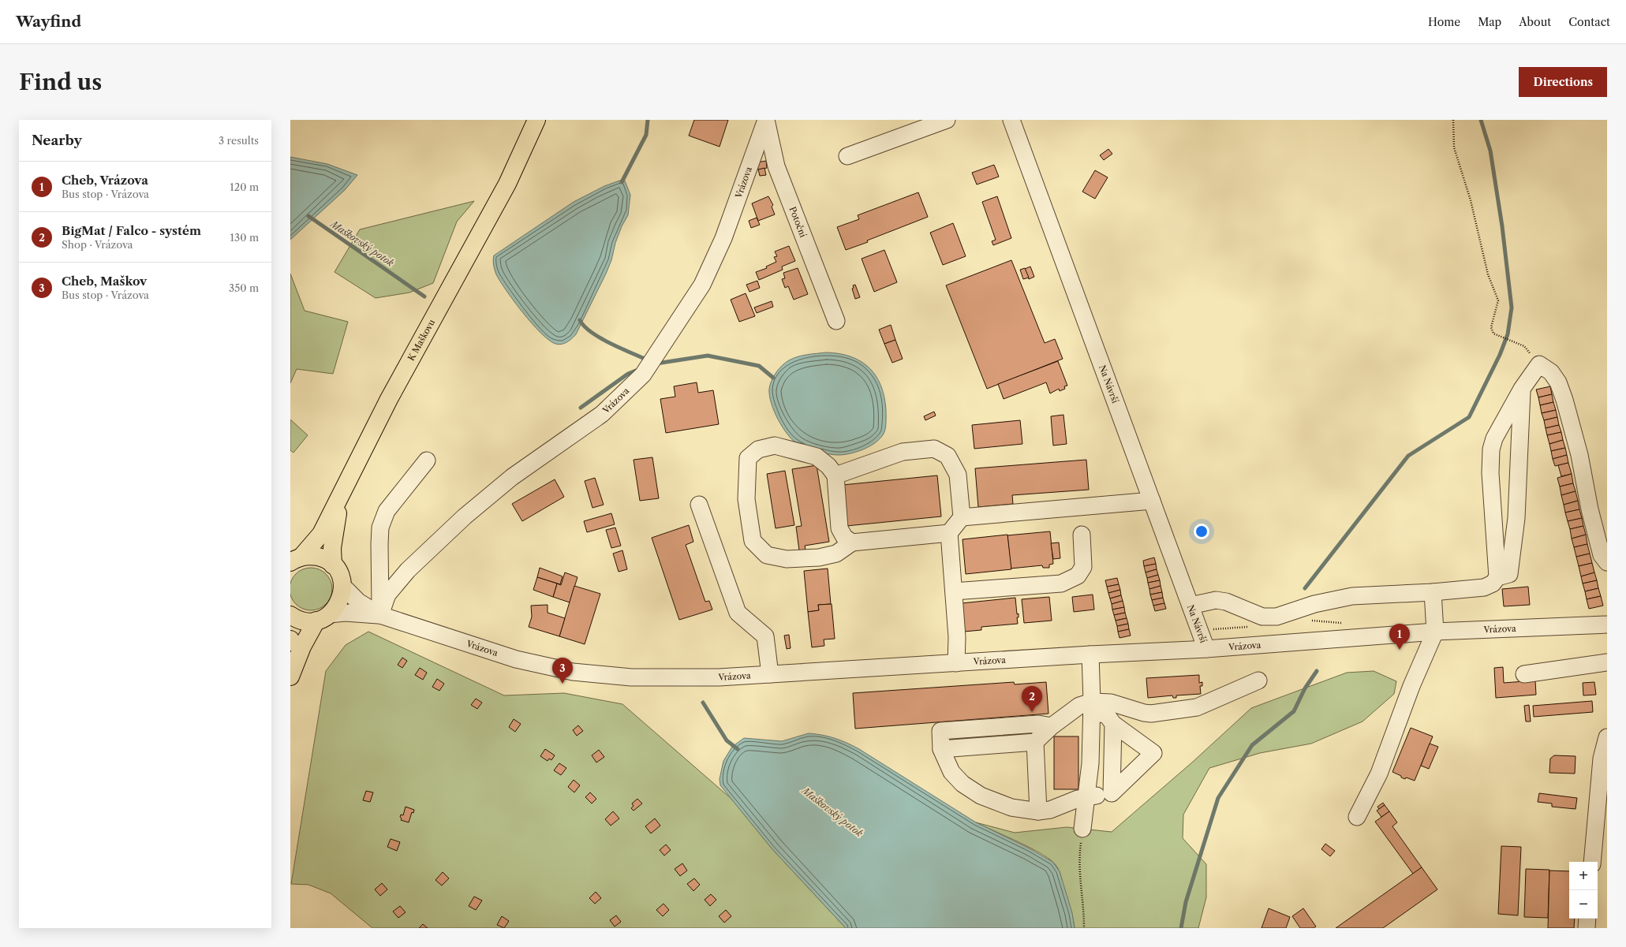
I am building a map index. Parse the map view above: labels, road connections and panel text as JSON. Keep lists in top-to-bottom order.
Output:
{
  "streets": {
    "main road": ["K Maškovu"],
    "street": ["Vrázova", "Potoční", "Na Návrší"]
  },
  "crossings": [
    ["Vrázova", "Potoční"],
    ["Vrázova", "Na Návrší"]
  ],
  "water": ["Maškovský potok"],
  "page": {
    "header": "Wayfind",
    "nav": [
      "Home",
      "Map",
      "About",
      "Contact"
    ],
    "buttons": "Directions",
    "title": "Find us",
    "heading": ["Nearby", "3 results"],
    "list": [
      {
        "mark": "1",
        "name": "Cheb, Vrázova",
        "note": "Bus stop · Vrázova",
        "value": "120 m"
      },
      {
        "mark": "2",
        "name": "BigMat / Falco - systém",
        "note": "Shop · Vrázova",
        "value": "130 m"
      },
      {
        "mark": "3",
        "name": "Cheb, Maškov",
        "note": "Bus stop · Vrázova",
        "value": "350 m"
      }
    ],
    "pins": ["1", "3", "2"],
    "map_buttons": ["+", "−"]
  }
}
